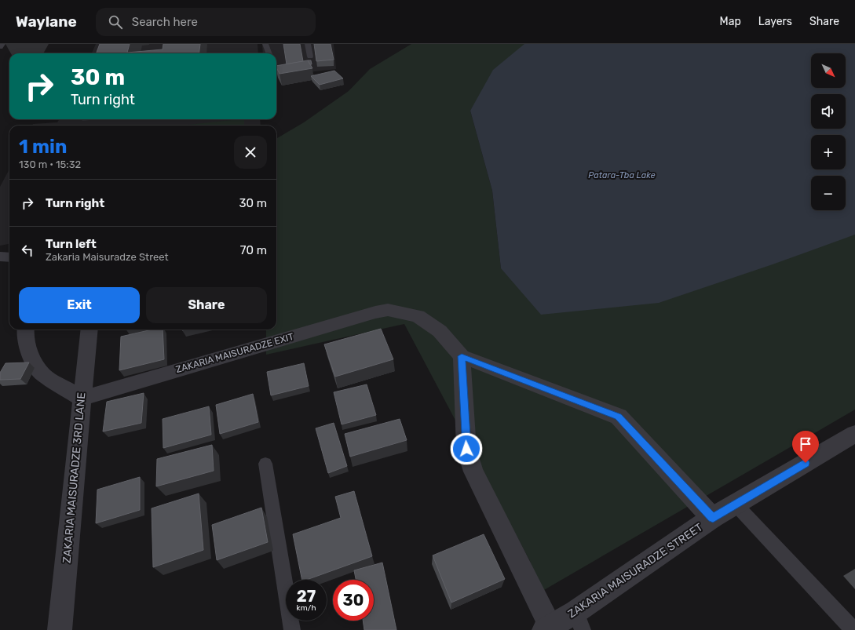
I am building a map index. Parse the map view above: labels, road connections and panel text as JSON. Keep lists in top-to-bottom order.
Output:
{
  "streets": {
    "street": ["ZAKARIA MAISURADZE EXIT", "ZAKARIA MAISURADZE 3RD LANE", "ZAKARIA MAISURADZE STREET"]
  },
  "crossings": [
    ["ZAKARIA MAISURADZE EXIT", "ZAKARIA MAISURADZE 3RD LANE"]
  ],
  "water": ["Patara-Tba Lake"],
  "north": "bottom right",
  "page": {
    "header": "Waylane",
    "search": "Search here",
    "nav": ["Map", "Layers", "Share"],
    "map_buttons": ["+", "−"],
    "turn": ["30 m", "Turn right"],
    "heading": ["1 min", "130 m · 15:32"],
    "list": [
      {
        "name": "Turn right",
        "value": "30 m"
      },
      {
        "name": "Turn left",
        "note": "Zakaria Maisuradze Street",
        "value": "70 m"
      }
    ],
    "buttons": ["Exit", "Share"],
    "speed": "27 km/h",
    "limit": "30"
  }
}
